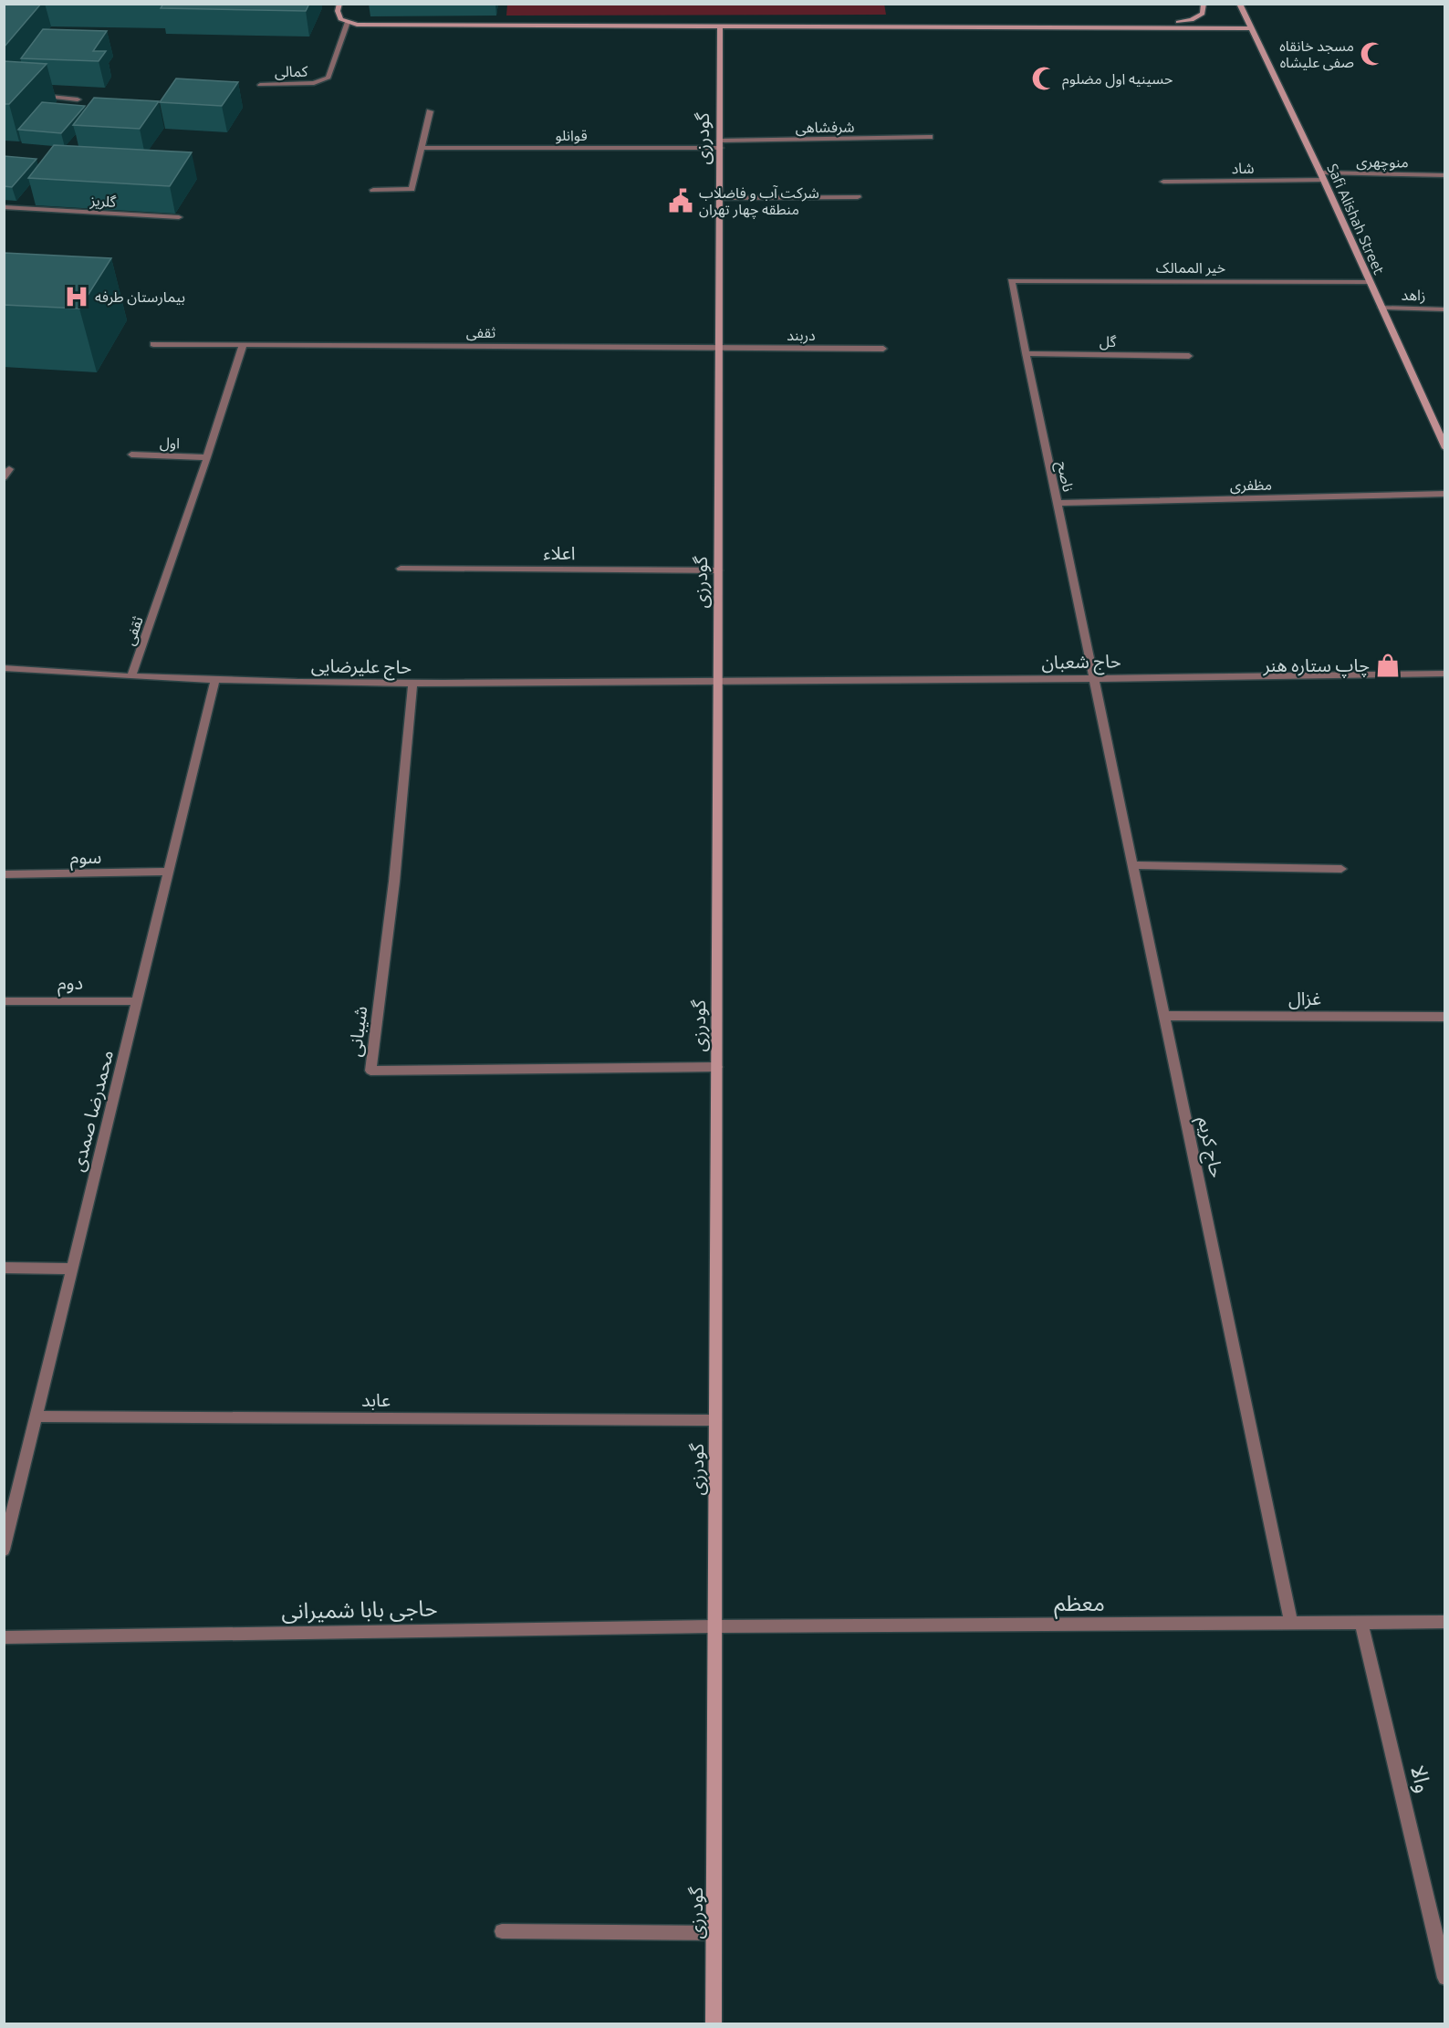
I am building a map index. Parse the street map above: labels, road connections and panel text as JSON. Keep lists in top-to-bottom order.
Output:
{
  "streets": {
    "street": [
      "کمالی",
      "شرفشاهی",
      "قوانلو",
      "گودرزی",
      "منوچهری",
      "شاد",
      "گلریز",
      "Safi Alishah Street",
      "خیر الممالک",
      "زاهد",
      "ثقفی",
      "دربند",
      "گل",
      "اول",
      "ناصح",
      "مظفری",
      "اعلاء",
      "حاج شعبان",
      "حاج علیرضایی",
      "سوم",
      "دوم",
      "غزال",
      "شیبانی",
      "محمدرضا صمدی",
      "حاج کریم",
      "عابد",
      "معظم",
      "حاجی بابا شمیرانی",
      "والا"
    ]
  },
  "crossings": [
    ["شرفشاهی", "قوانلو"],
    ["شرفشاهی", "گودرزی"],
    ["قوانلو", "گودرزی"],
    ["گودرزی", "ثقفی"],
    ["گودرزی", "دربند"],
    ["گودرزی", "اعلاء"],
    ["گودرزی", "حاج شعبان"],
    ["گودرزی", "حاج علیرضایی"],
    ["گودرزی", "شیبانی"],
    ["گودرزی", "عابد"],
    ["گودرزی", "معظم"],
    ["گودرزی", "حاجی بابا شمیرانی"],
    ["منوچهری", "شاد"],
    ["منوچهری", "Safi Alishah Street"],
    ["شاد", "Safi Alishah Street"],
    ["Safi Alishah Street", "خیر الممالک"],
    ["Safi Alishah Street", "زاهد"],
    ["خیر الممالک", "ناصح"],
    ["ثقفی", "دربند"],
    ["ثقفی", "اول"],
    ["ثقفی", "حاج علیرضایی"],
    ["گل", "ناصح"],
    ["ناصح", "مظفری"],
    ["ناصح", "حاج شعبان"],
    ["ناصح", "حاج کریم"],
    ["حاج شعبان", "حاج علیرضایی"],
    ["حاج شعبان", "حاج کریم"],
    ["حاج علیرضایی", "شیبانی"],
    ["حاج علیرضایی", "محمدرضا صمدی"],
    ["سوم", "محمدرضا صمدی"],
    ["دوم", "محمدرضا صمدی"],
    ["غزال", "حاج کریم"],
    ["محمدرضا صمدی", "عابد"],
    ["حاج کریم", "معظم"],
    ["معظم", "حاجی بابا شمیرانی"],
    ["معظم", "والا"]
  ],
  "places": {
    "mosque": ["مسجد خانقاه صفی علیشاه", "حسینیه اول مضلوم"],
    "public building": ["شرکت آب و فاضلاب منطقه چهار تهران"],
    "hospital": ["بیمارستان طرفه"],
    "shop": ["چاپ ستاره هنر"]
  }
}
